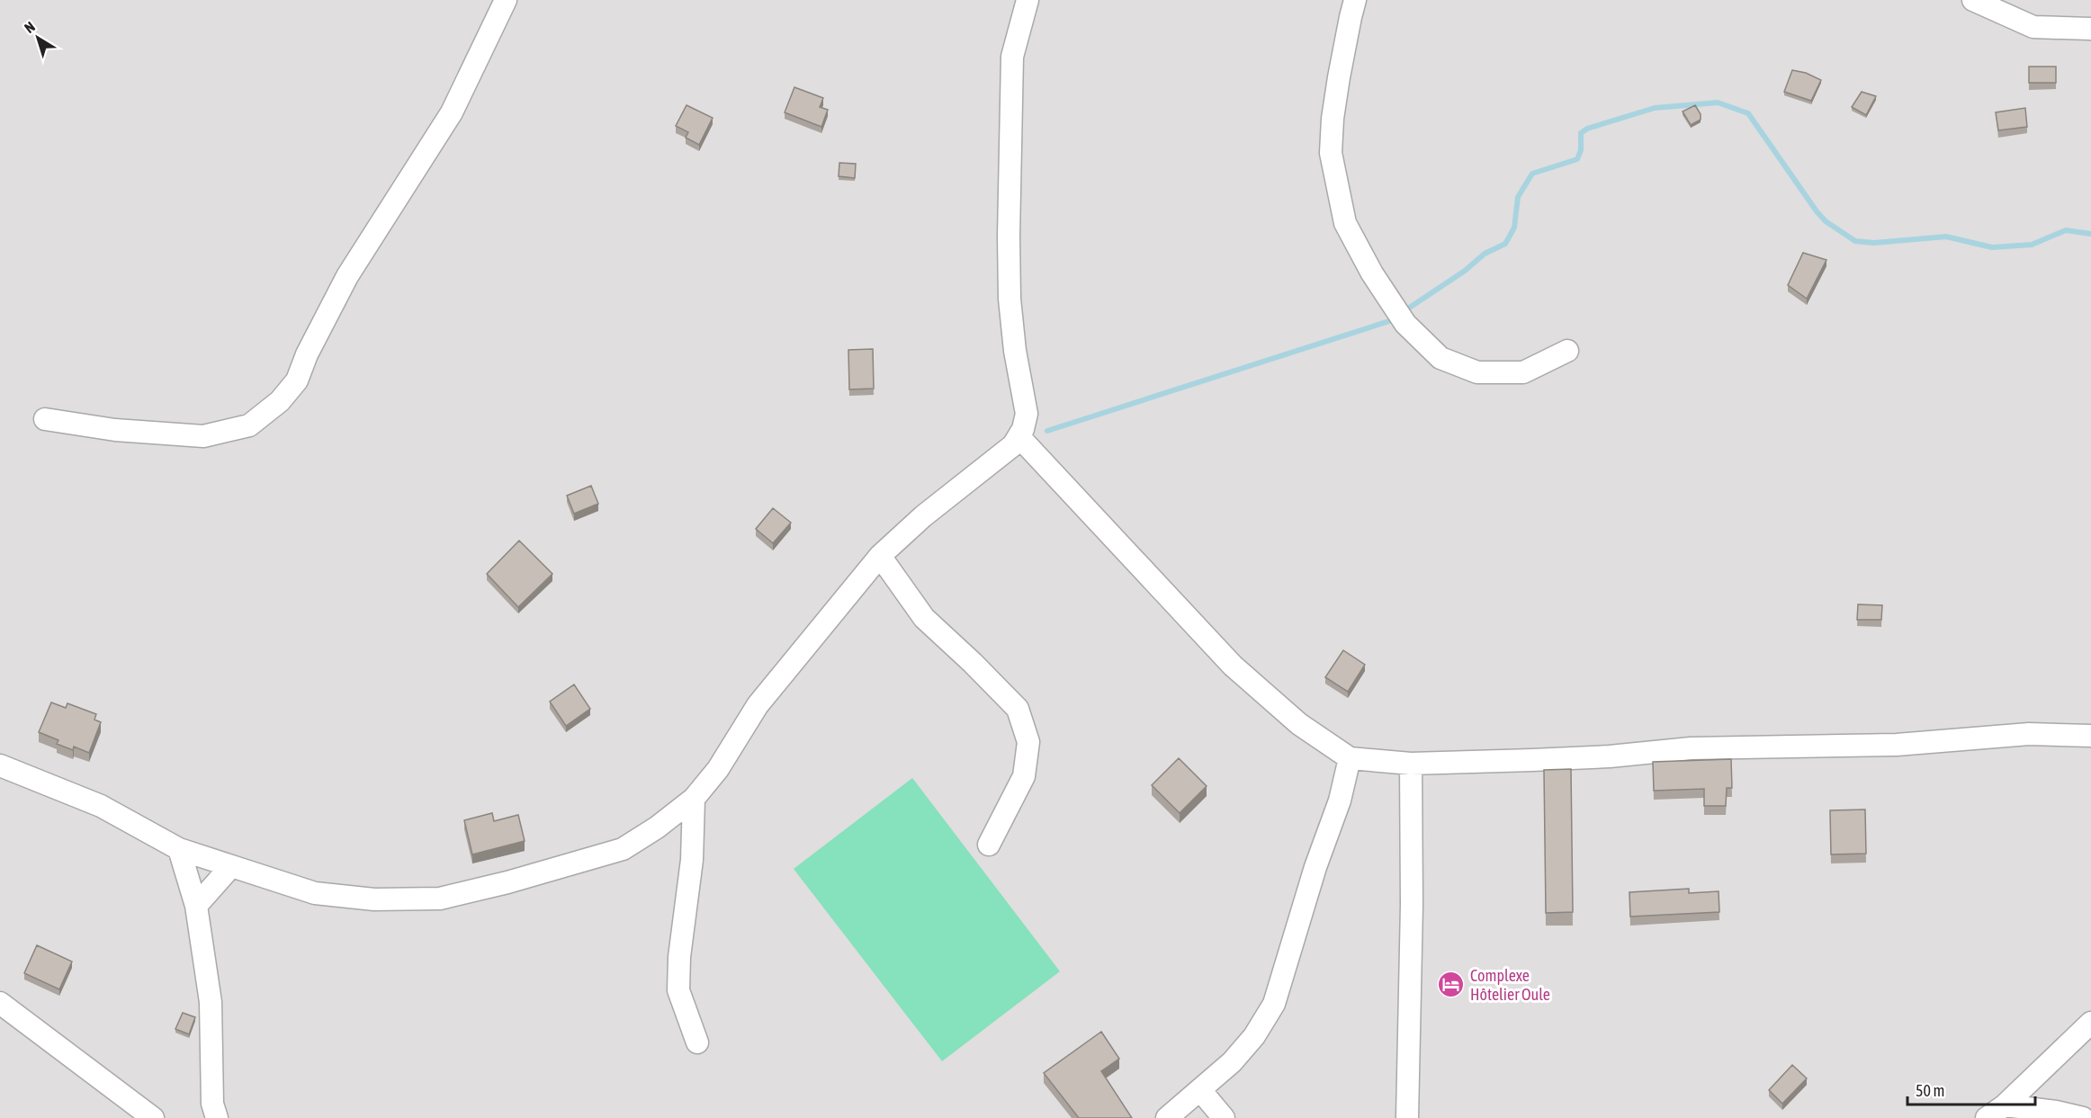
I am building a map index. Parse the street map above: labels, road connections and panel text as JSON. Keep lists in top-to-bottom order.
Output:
{
  "places": {
    "hotel": ["Complexe Hôtelier Oule"]
  },
  "scale_bar": "50 m",
  "north": "top left"
}
